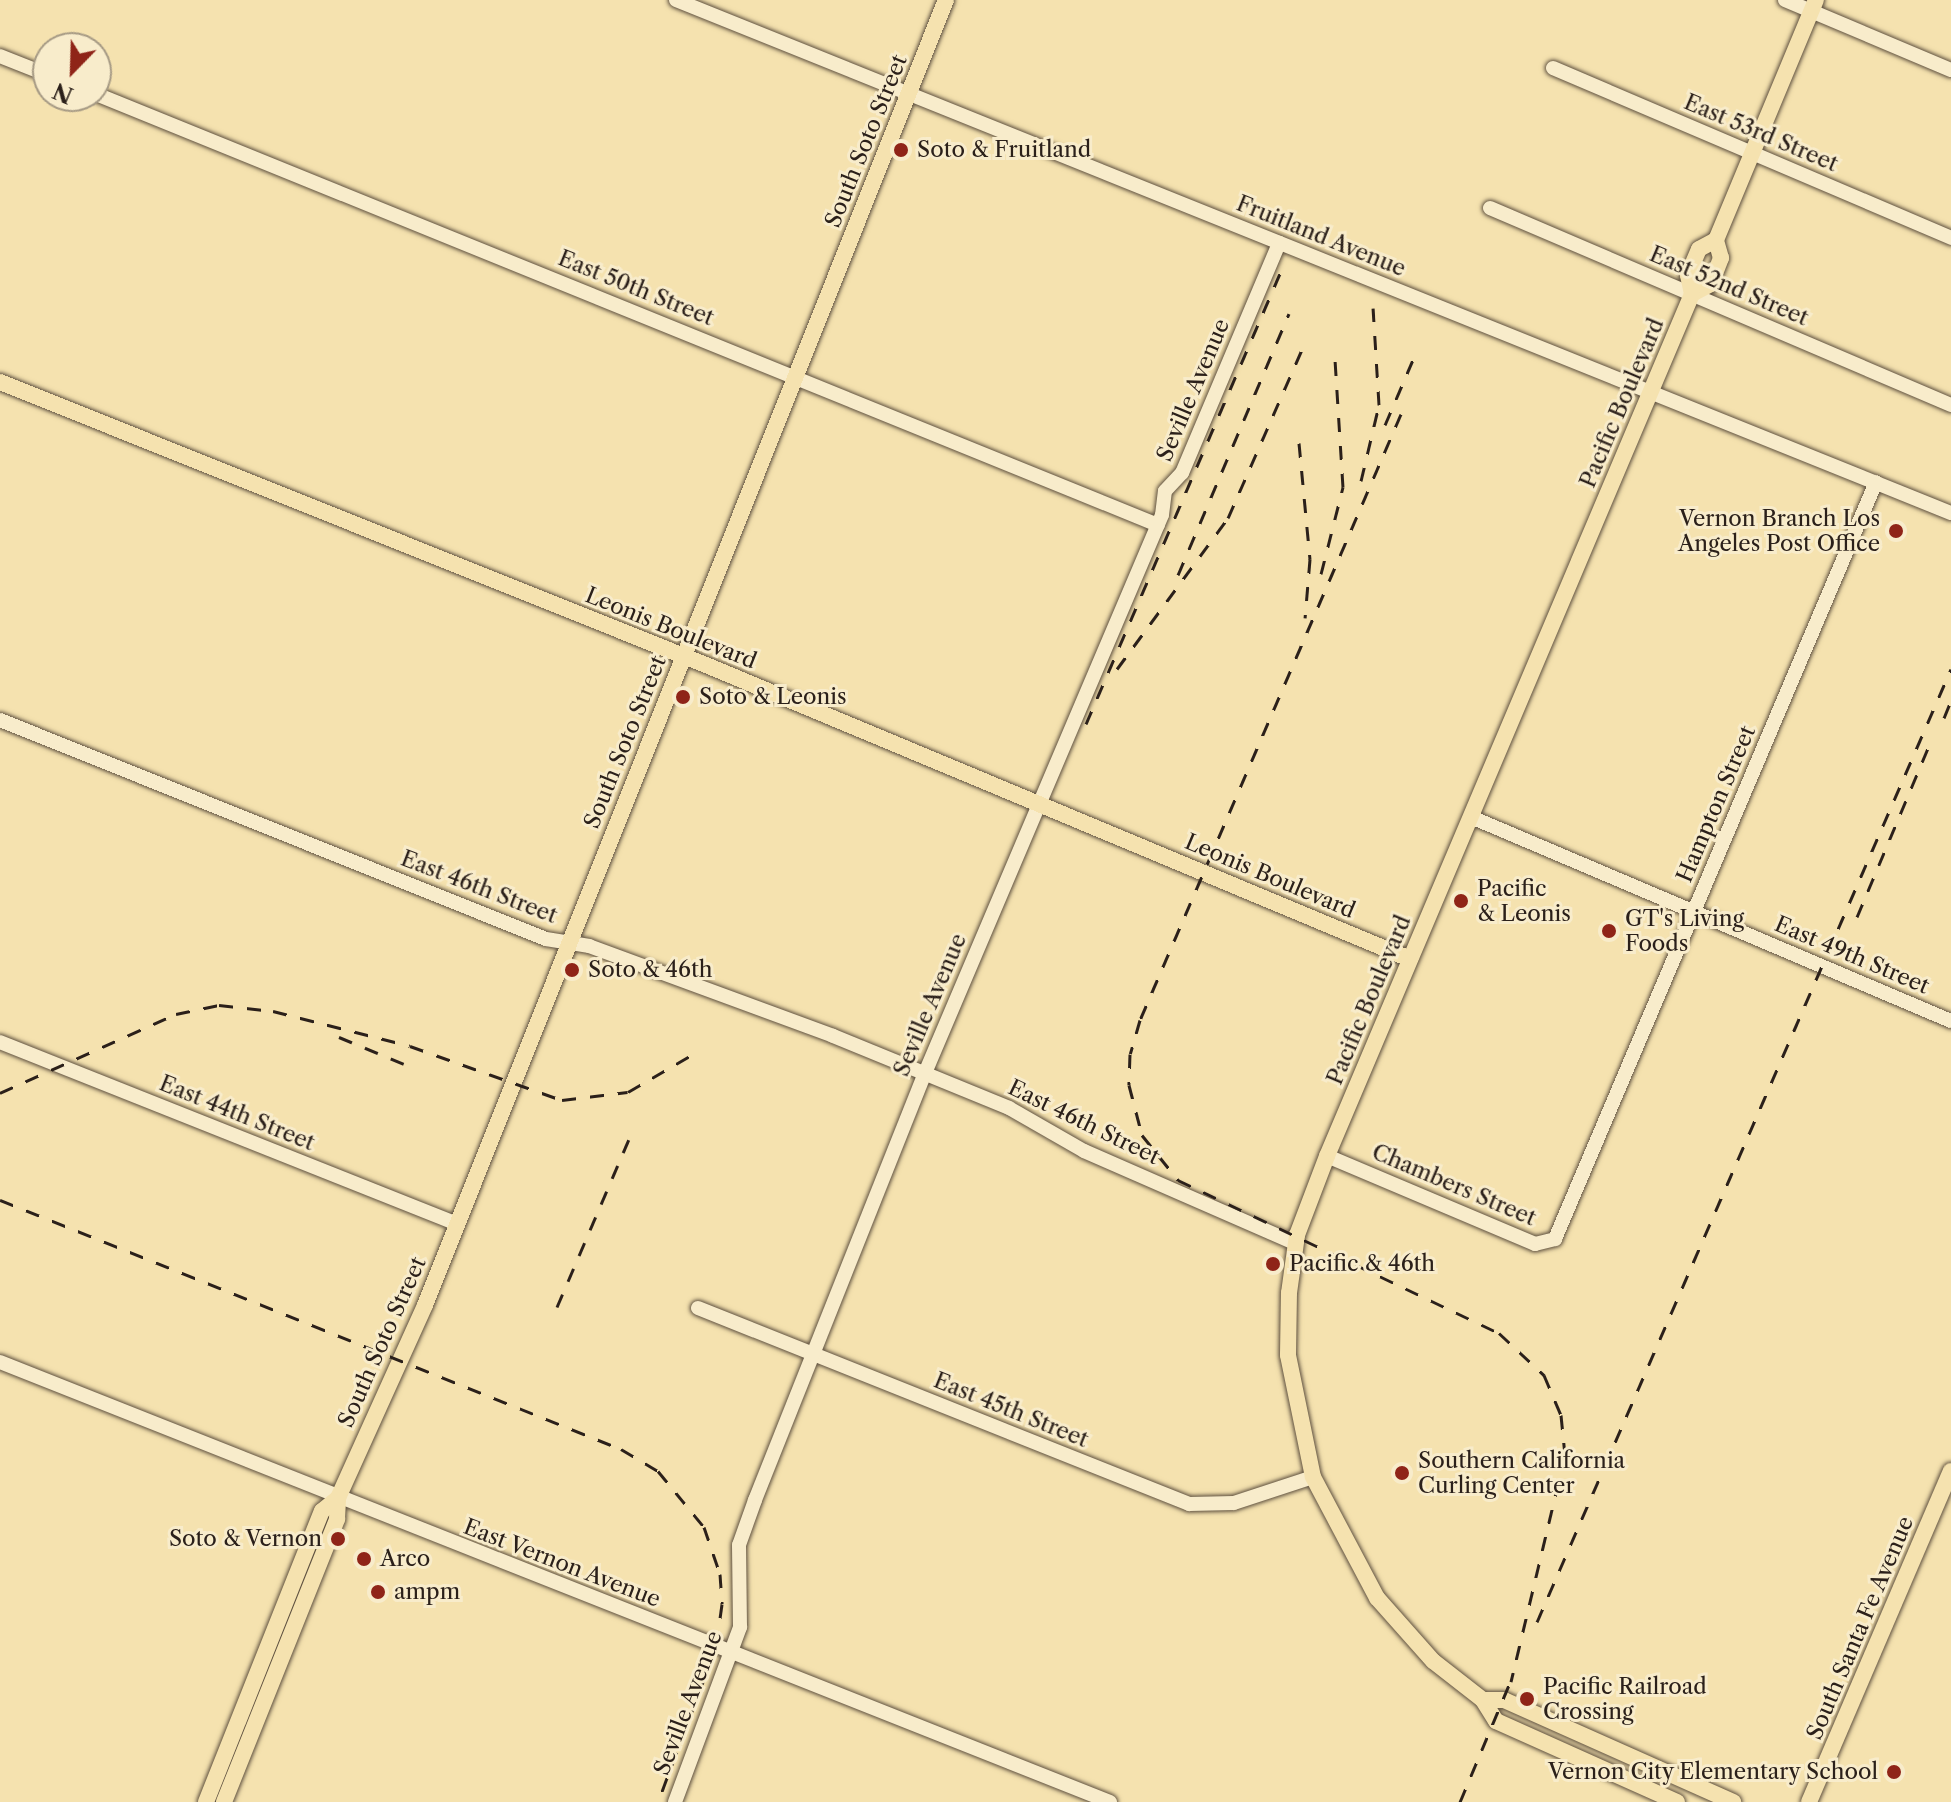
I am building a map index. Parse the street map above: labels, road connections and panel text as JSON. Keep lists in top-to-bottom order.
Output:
{
  "streets": {
    "main road": [
      "South Soto Street",
      "Pacific Boulevard",
      "Leonis Boulevard",
      "South Santa Fe Avenue"
    ],
    "street": [
      "East 53rd Street",
      "Fruitland Avenue",
      "East 52nd Street",
      "East 50th Street",
      "Seville Avenue",
      "Hampton Street",
      "East 46th Street",
      "East 49th Street",
      "East 44th Street",
      "Chambers Street",
      "East 45th Street",
      "East Vernon Avenue"
    ]
  },
  "crossings": [
    ["East 53rd Street", "Pacific Boulevard"],
    ["South Soto Street", "Fruitland Avenue"],
    ["South Soto Street", "East 50th Street"],
    ["South Soto Street", "Leonis Boulevard"],
    ["South Soto Street", "East 46th Street"],
    ["South Soto Street", "East 44th Street"],
    ["South Soto Street", "East Vernon Avenue"],
    ["Fruitland Avenue", "Seville Avenue"],
    ["Fruitland Avenue", "Pacific Boulevard"],
    ["Fruitland Avenue", "Hampton Street"],
    ["East 52nd Street", "Pacific Boulevard"],
    ["East 50th Street", "Seville Avenue"],
    ["Seville Avenue", "Leonis Boulevard"],
    ["Seville Avenue", "East 46th Street"],
    ["Seville Avenue", "East 45th Street"],
    ["Seville Avenue", "East Vernon Avenue"],
    ["Pacific Boulevard", "Leonis Boulevard"],
    ["Pacific Boulevard", "East 46th Street"],
    ["Pacific Boulevard", "East 49th Street"],
    ["Pacific Boulevard", "Chambers Street"],
    ["Pacific Boulevard", "East 45th Street"],
    ["Hampton Street", "East 49th Street"],
    ["Hampton Street", "Chambers Street"]
  ],
  "places": [
    "Soto & Fruitland",
    "Vernon Branch Los Angeles Post Office",
    "Soto & Leonis",
    "Pacific & Leonis",
    "GT's Living Foods",
    "Soto & 46th",
    "Pacific & 46th",
    "Southern California Curling Center",
    "Soto & Vernon",
    "Arco",
    "ampm",
    "Pacific Railroad Crossing",
    "Vernon City Elementary School"
  ],
  "north": "bottom left"
}
